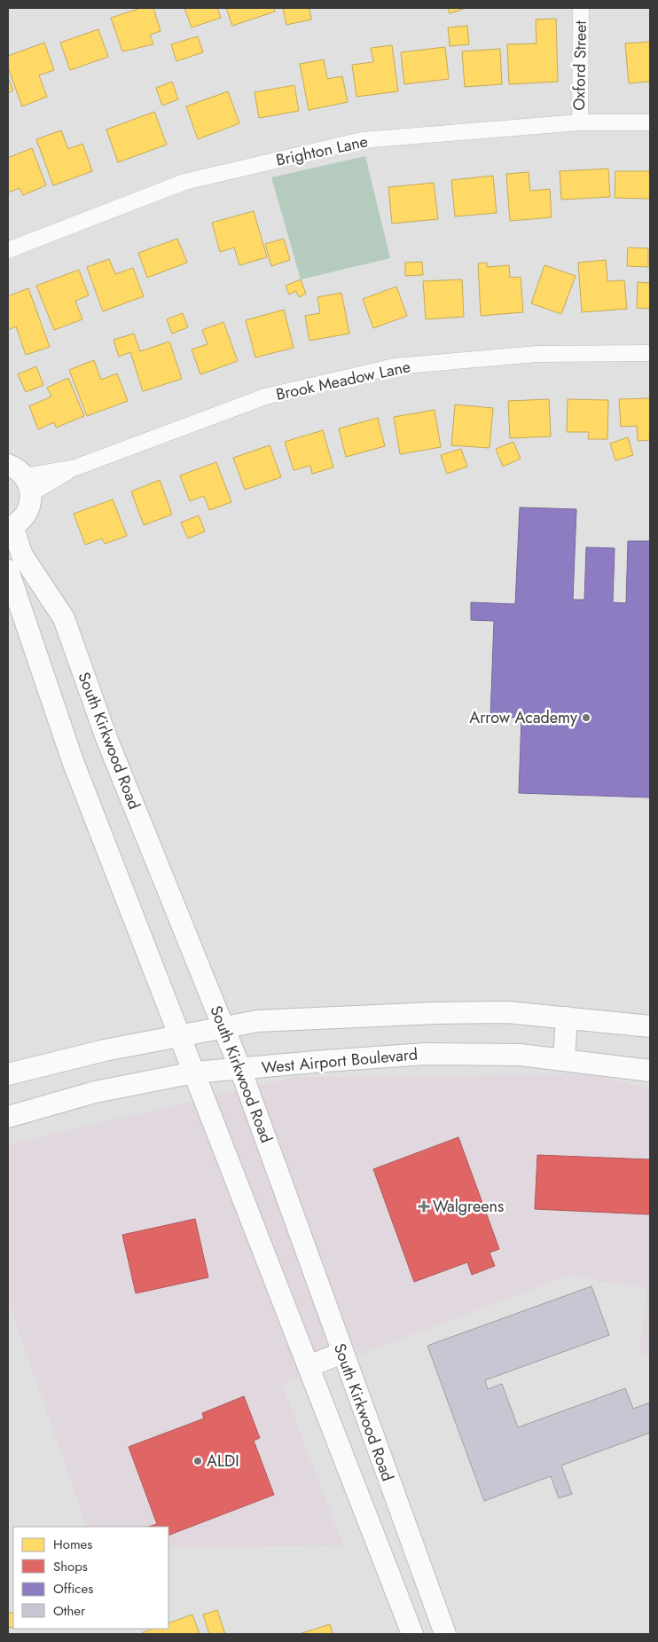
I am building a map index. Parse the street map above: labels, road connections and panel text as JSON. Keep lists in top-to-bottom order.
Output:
{
  "streets": {
    "main road": ["South Kirkwood Road", "West Airport Boulevard"],
    "street": ["Oxford Street", "Brighton Lane", "Brook Meadow Lane"]
  },
  "crossings": [
    ["Oxford Street", "Brighton Lane"],
    ["South Kirkwood Road", "West Airport Boulevard"]
  ],
  "places": {
    "other": ["Arrow Academy", "ALDI"],
    "health": ["Walgreens"]
  },
  "legend": [
    "Homes",
    "Shops",
    "Offices",
    "Other"
  ]
}
